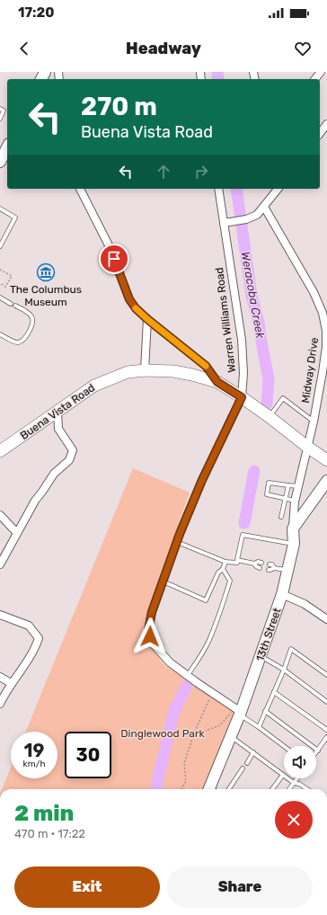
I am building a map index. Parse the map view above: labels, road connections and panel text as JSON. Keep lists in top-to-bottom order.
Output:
{
  "streets": {
    "main road": ["Buena Vista Road", "13th Street"],
    "street": ["Warren Williams Road", "Midway Drive"]
  },
  "crossings": [
    ["Warren Williams Road", "Buena Vista Road"],
    ["Warren Williams Road", "13th Street"],
    ["Midway Drive", "Buena Vista Road"],
    ["Midway Drive", "13th Street"]
  ],
  "water": ["Weracoba Creek"],
  "parks": ["Dinglewood Park"],
  "places": {
    "museum": ["The Columbus Museum"]
  },
  "page": {
    "status": "17:20",
    "header": "Headway",
    "turn": ["270 m", "Buena Vista Road"],
    "speed": "19 km/h",
    "limit": "30",
    "heading": ["2 min", "470 m · 17:22"],
    "buttons": ["Exit", "Share"]
  }
}
